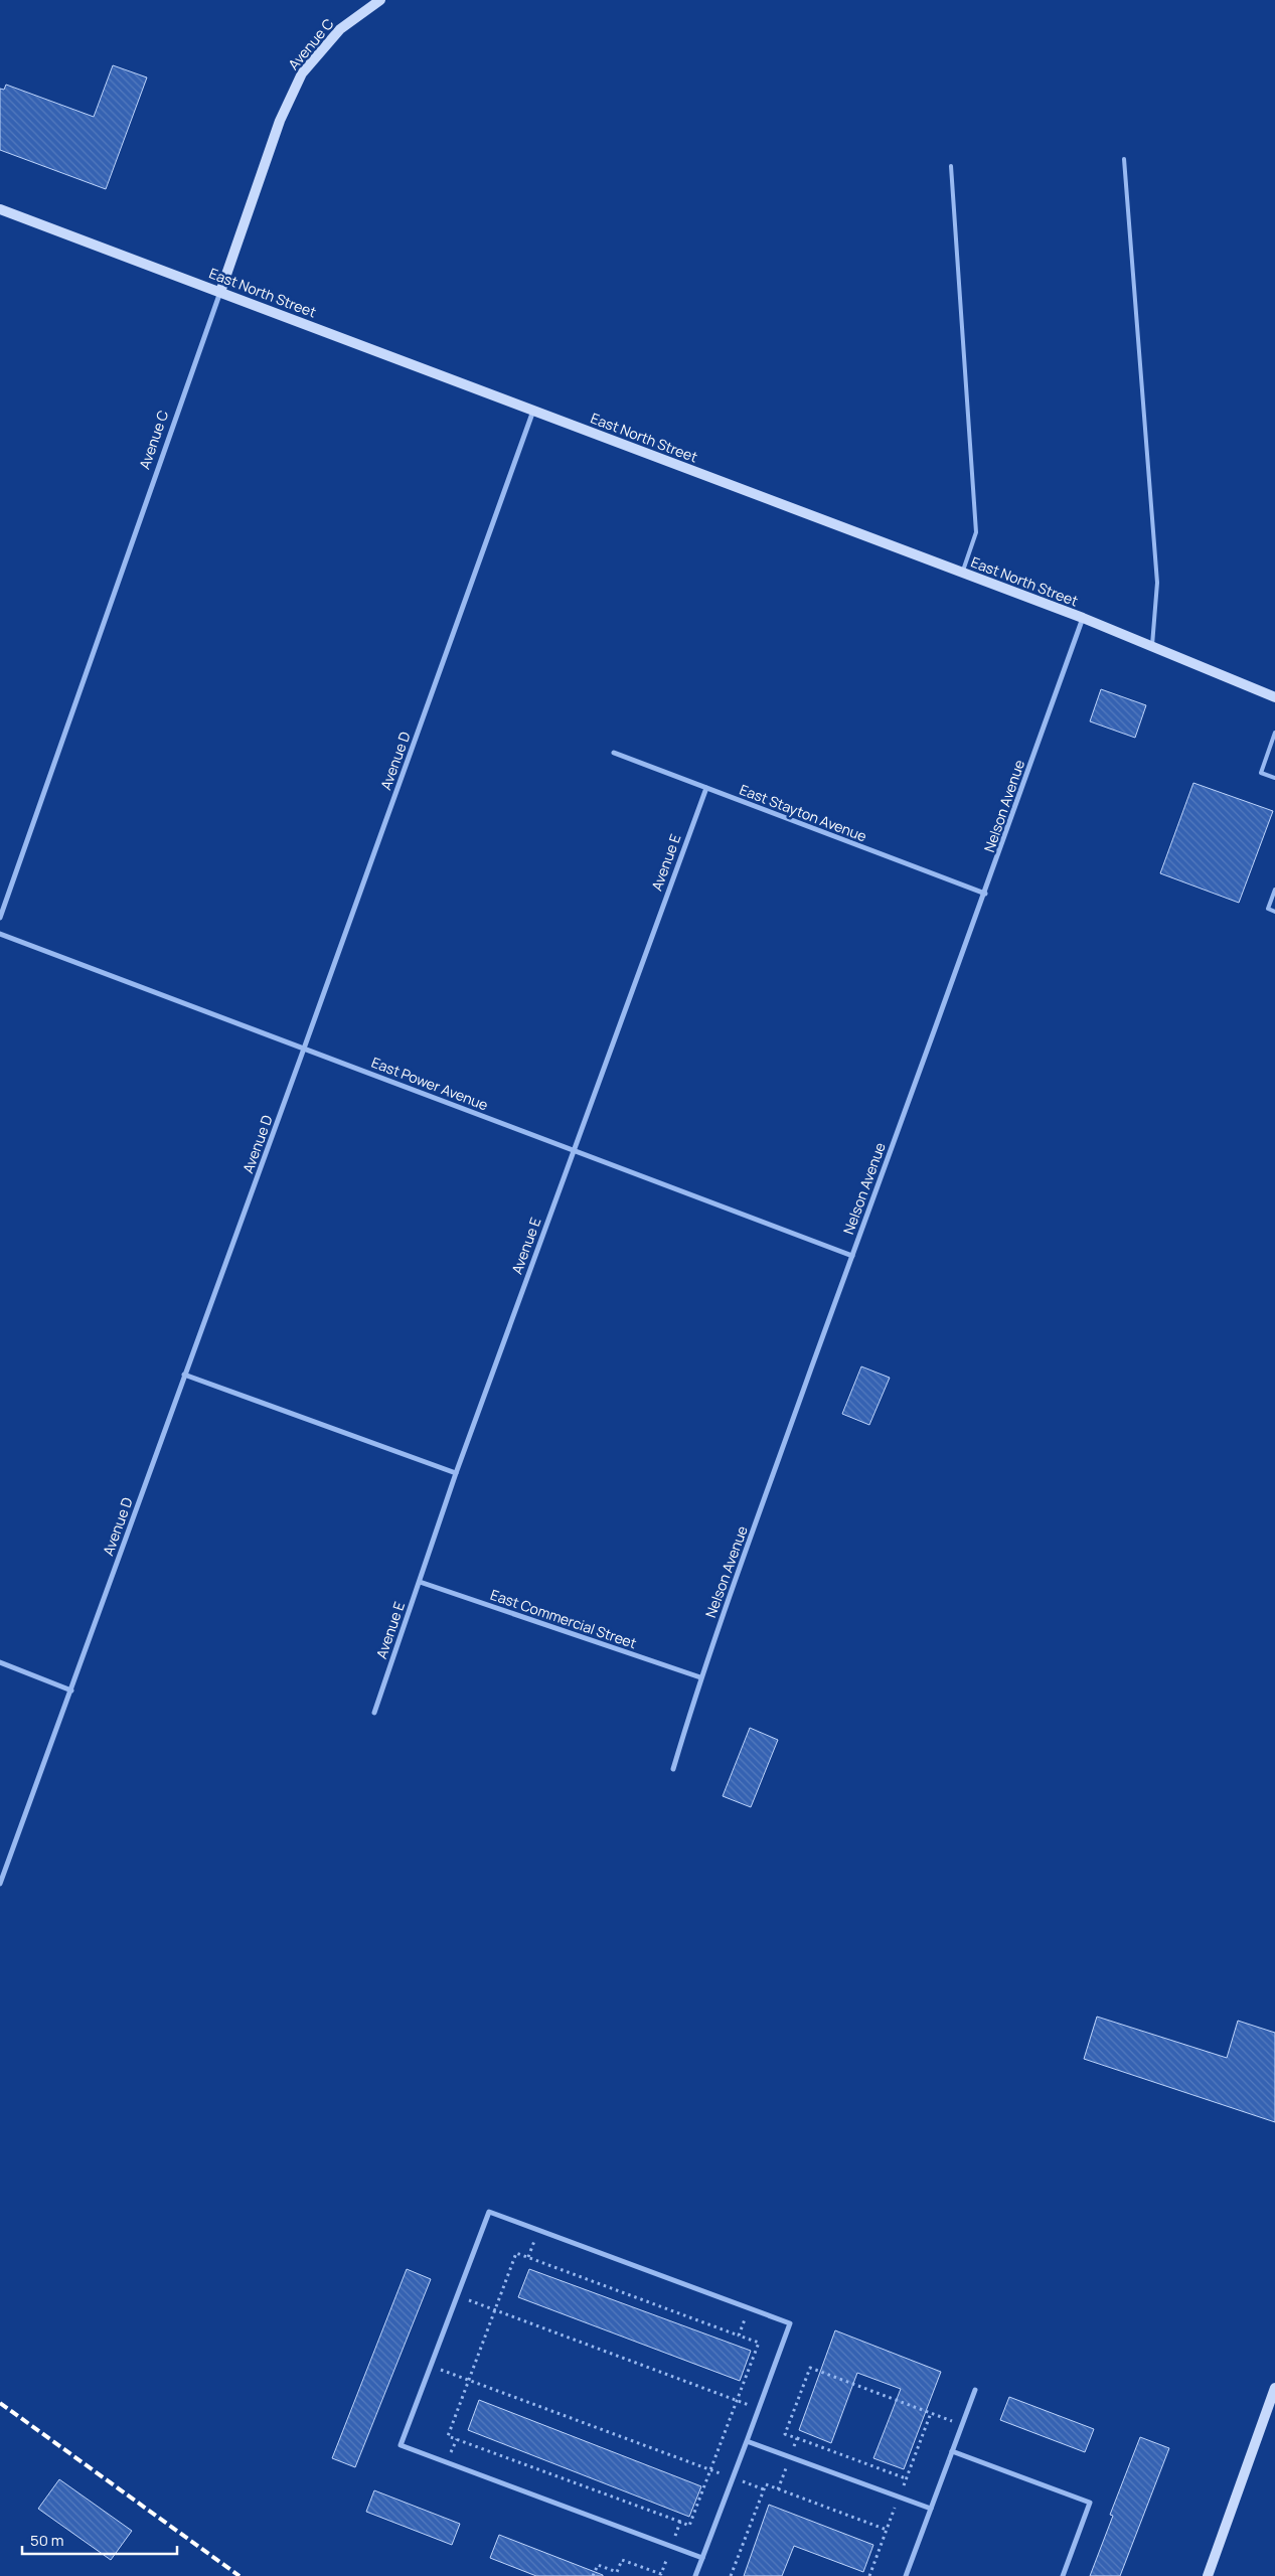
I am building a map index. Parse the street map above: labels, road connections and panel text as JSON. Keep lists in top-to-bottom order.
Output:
{
  "streets": {
    "street": [
      "Avenue C",
      "East North Street",
      "Avenue D",
      "Nelson Avenue",
      "East Stayton Avenue",
      "Avenue E",
      "East Power Avenue",
      "East Commercial Street"
    ]
  },
  "crossings": [
    ["Avenue C", "East North Street"],
    ["East North Street", "Avenue D"],
    ["East North Street", "Nelson Avenue"],
    ["Avenue D", "East Power Avenue"],
    ["Nelson Avenue", "East Stayton Avenue"],
    ["Nelson Avenue", "East Power Avenue"],
    ["Nelson Avenue", "East Commercial Street"],
    ["East Stayton Avenue", "Avenue E"],
    ["Avenue E", "East Power Avenue"],
    ["Avenue E", "East Commercial Street"]
  ],
  "scale_bar": "50 m"
}
